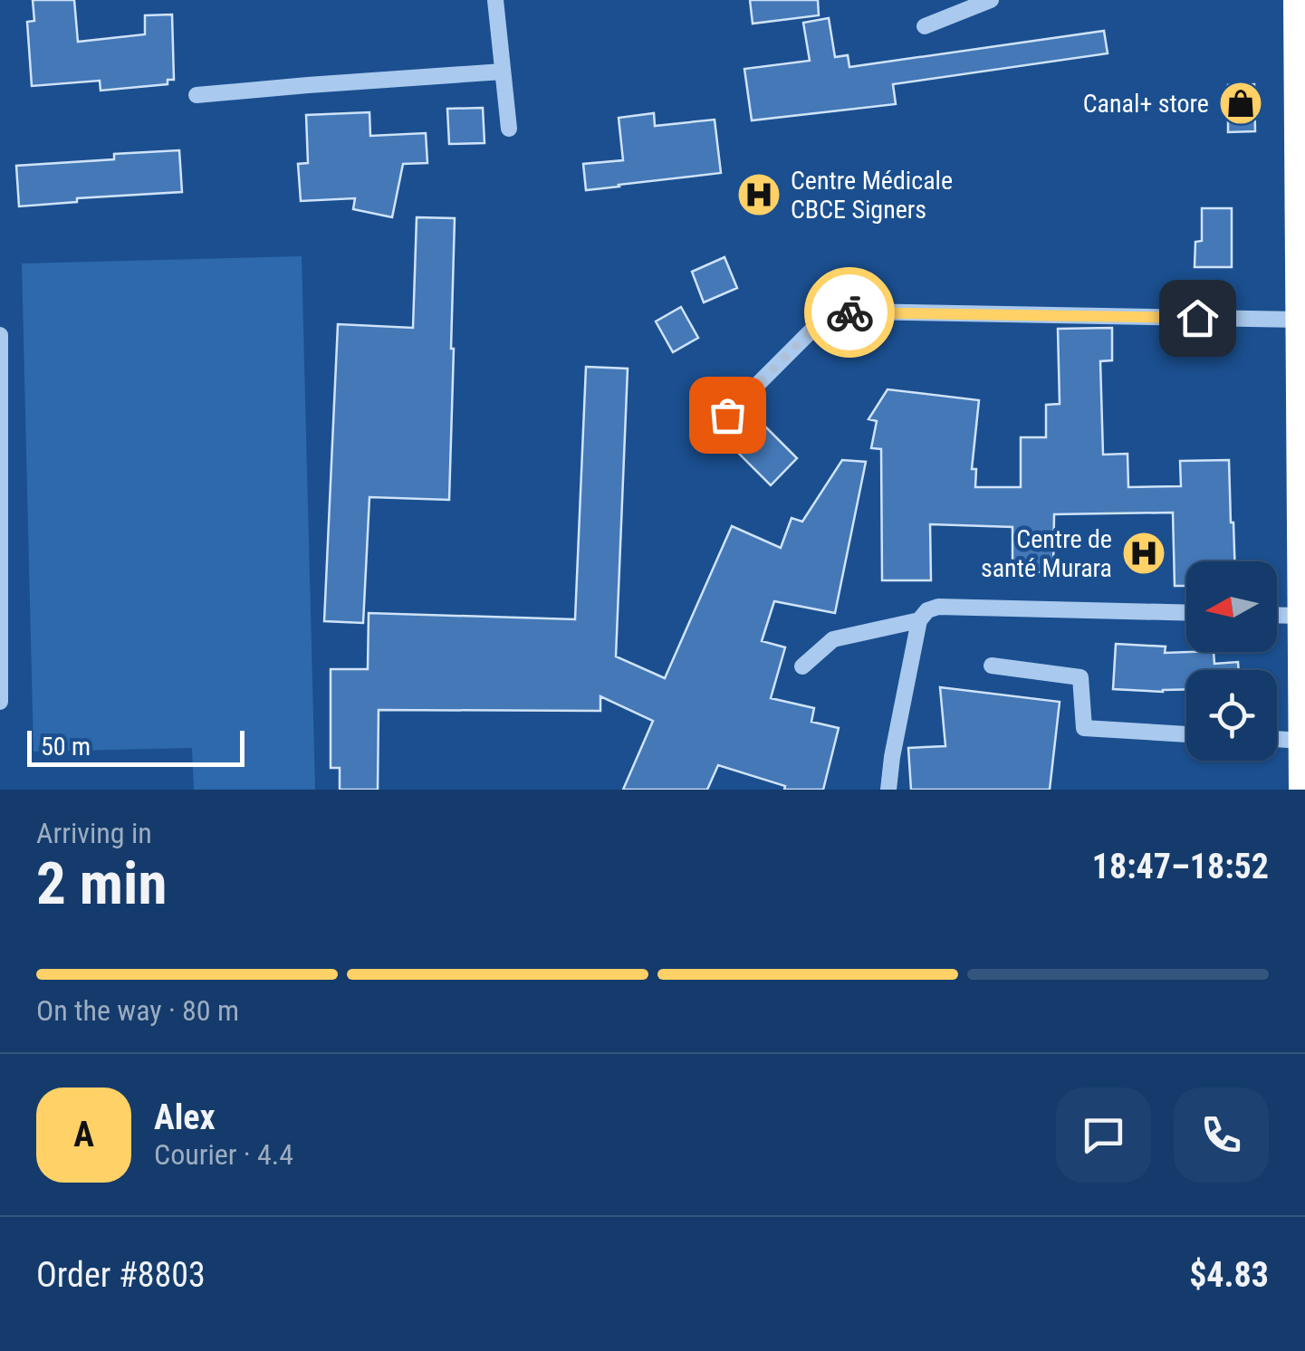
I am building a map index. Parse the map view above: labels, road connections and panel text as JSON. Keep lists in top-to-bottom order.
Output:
{
  "places": {
    "shop": ["Canal+ store"],
    "hospital": ["Centre Médicale CBCE Signers", "Centre de santé Murara"]
  },
  "scale_bar": "50 m",
  "north": "left",
  "page": {
    "scale": "50 m",
    "heading": ["2 min", "Arriving in", "18:47–18:52"],
    "panel": [
      "Alex",
      "Courier · 4.4",
      "Order #8803",
      "$4.83"
    ],
    "bar": "On the way · 80 m",
    "round": "A"
  }
}
